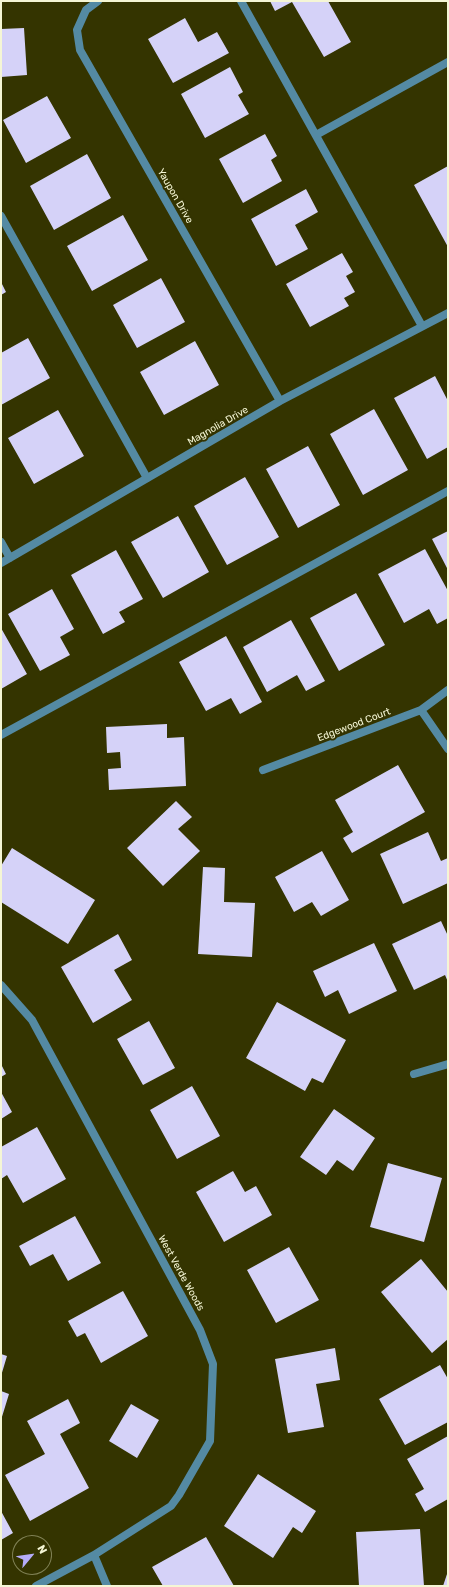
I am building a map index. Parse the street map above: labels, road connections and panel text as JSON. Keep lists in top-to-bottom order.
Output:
{
  "streets": {
    "street": [
      "Yaupon Drive",
      "Magnolia Drive",
      "Edgewood Court",
      "West Verde Woods"
    ]
  },
  "crossings": [
    ["Yaupon Drive", "Magnolia Drive"]
  ],
  "north": "top right"
}
